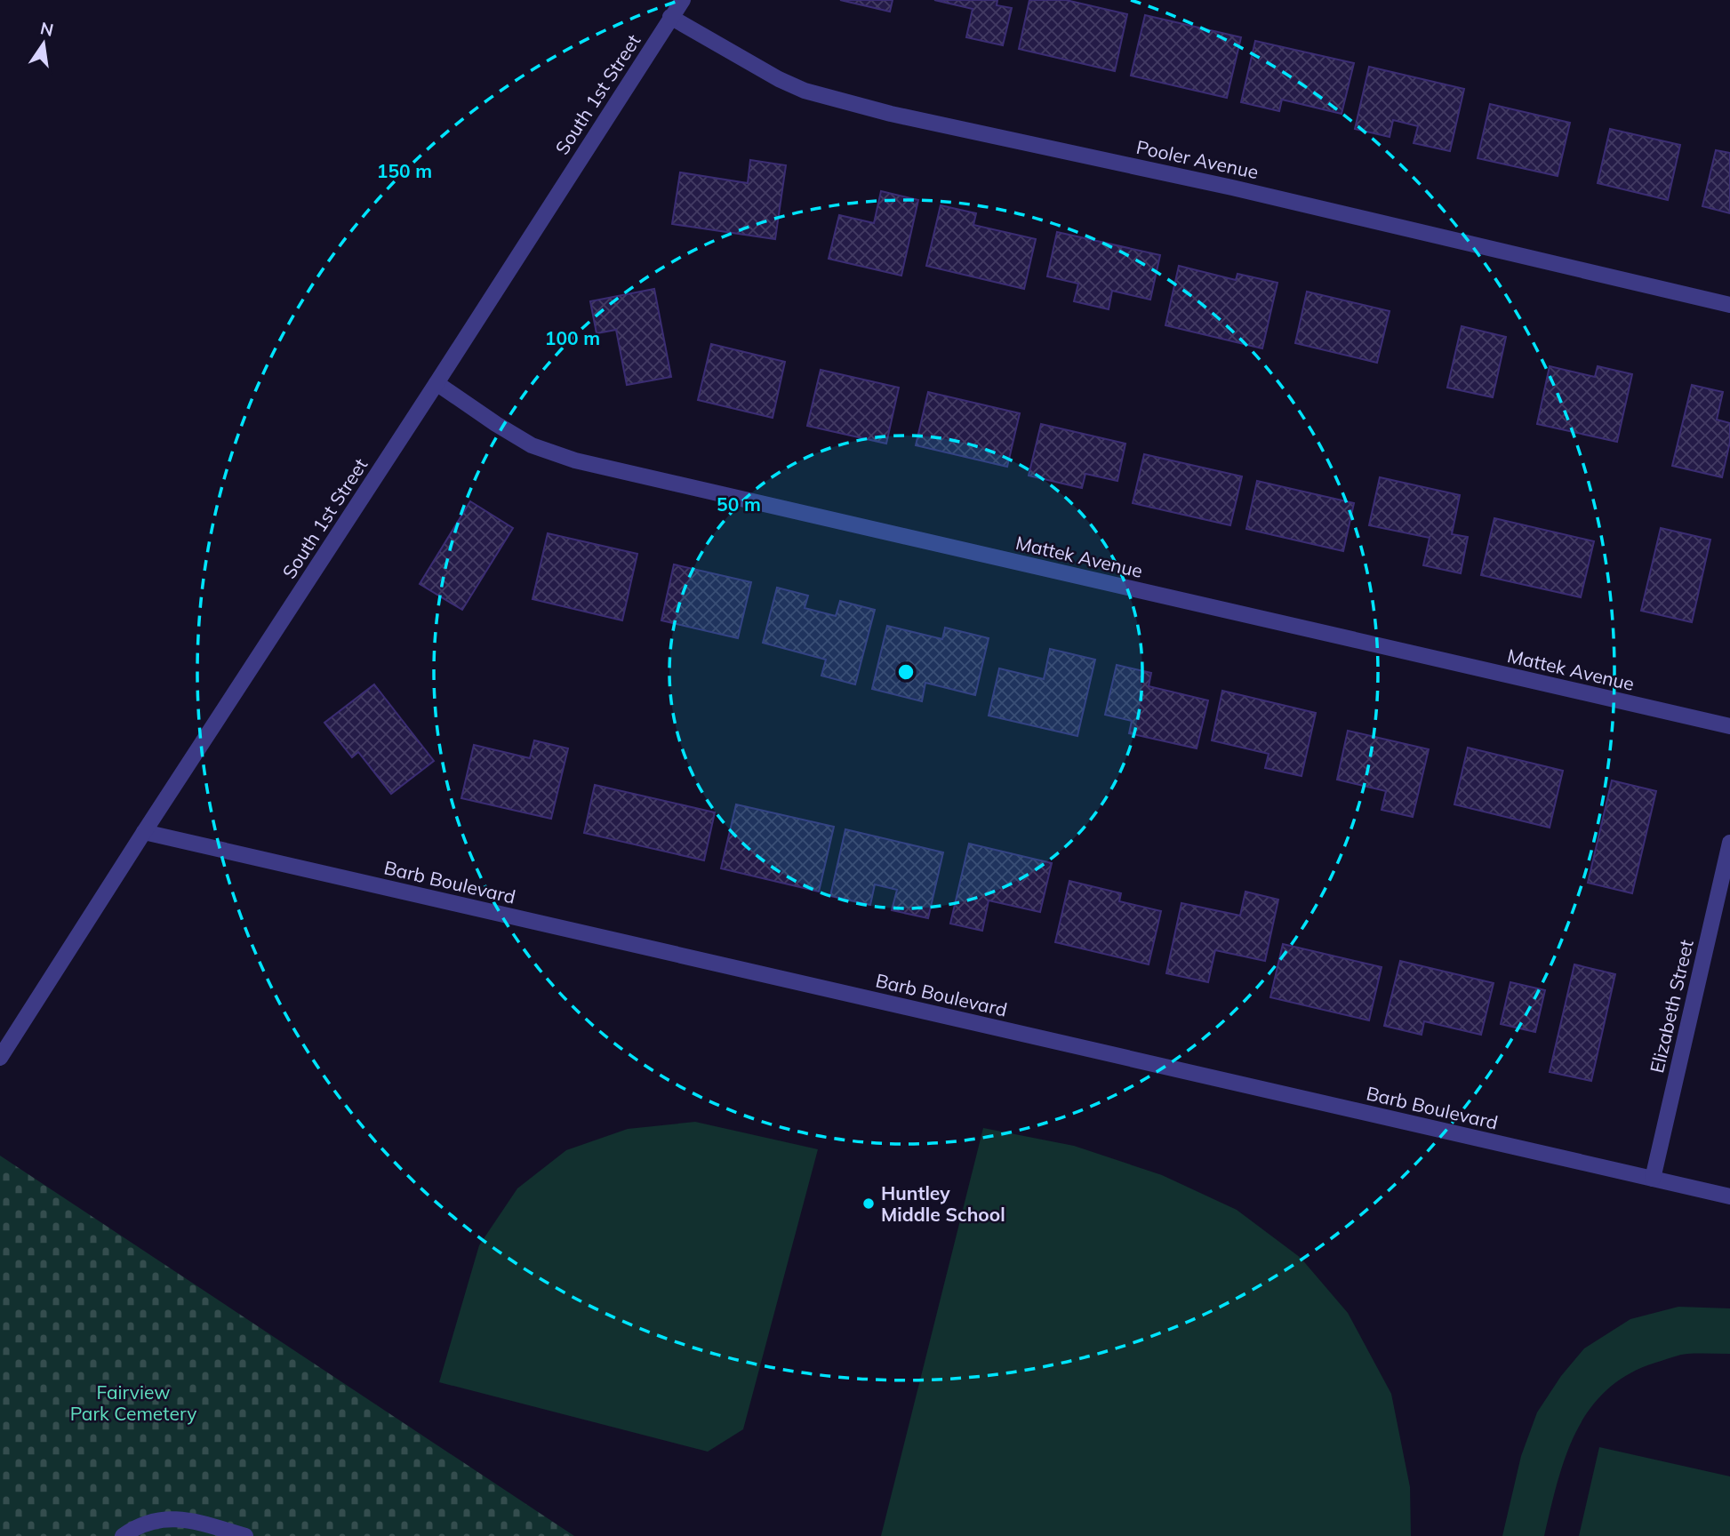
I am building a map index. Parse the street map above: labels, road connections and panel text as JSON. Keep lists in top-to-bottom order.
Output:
{
  "streets": {
    "street": [
      "South 1st Street",
      "Pooler Avenue",
      "Mattek Avenue",
      "Barb Boulevard",
      "Elizabeth Street"
    ]
  },
  "crossings": [
    ["South 1st Street", "Pooler Avenue"],
    ["South 1st Street", "Mattek Avenue"],
    ["South 1st Street", "Barb Boulevard"],
    ["Barb Boulevard", "Elizabeth Street"]
  ],
  "parks": ["Fairview Park Cemetery"],
  "places": ["Huntley Middle School"],
  "north": "top",
  "rings": ["150 m", "100 m", "50 m"]
}
